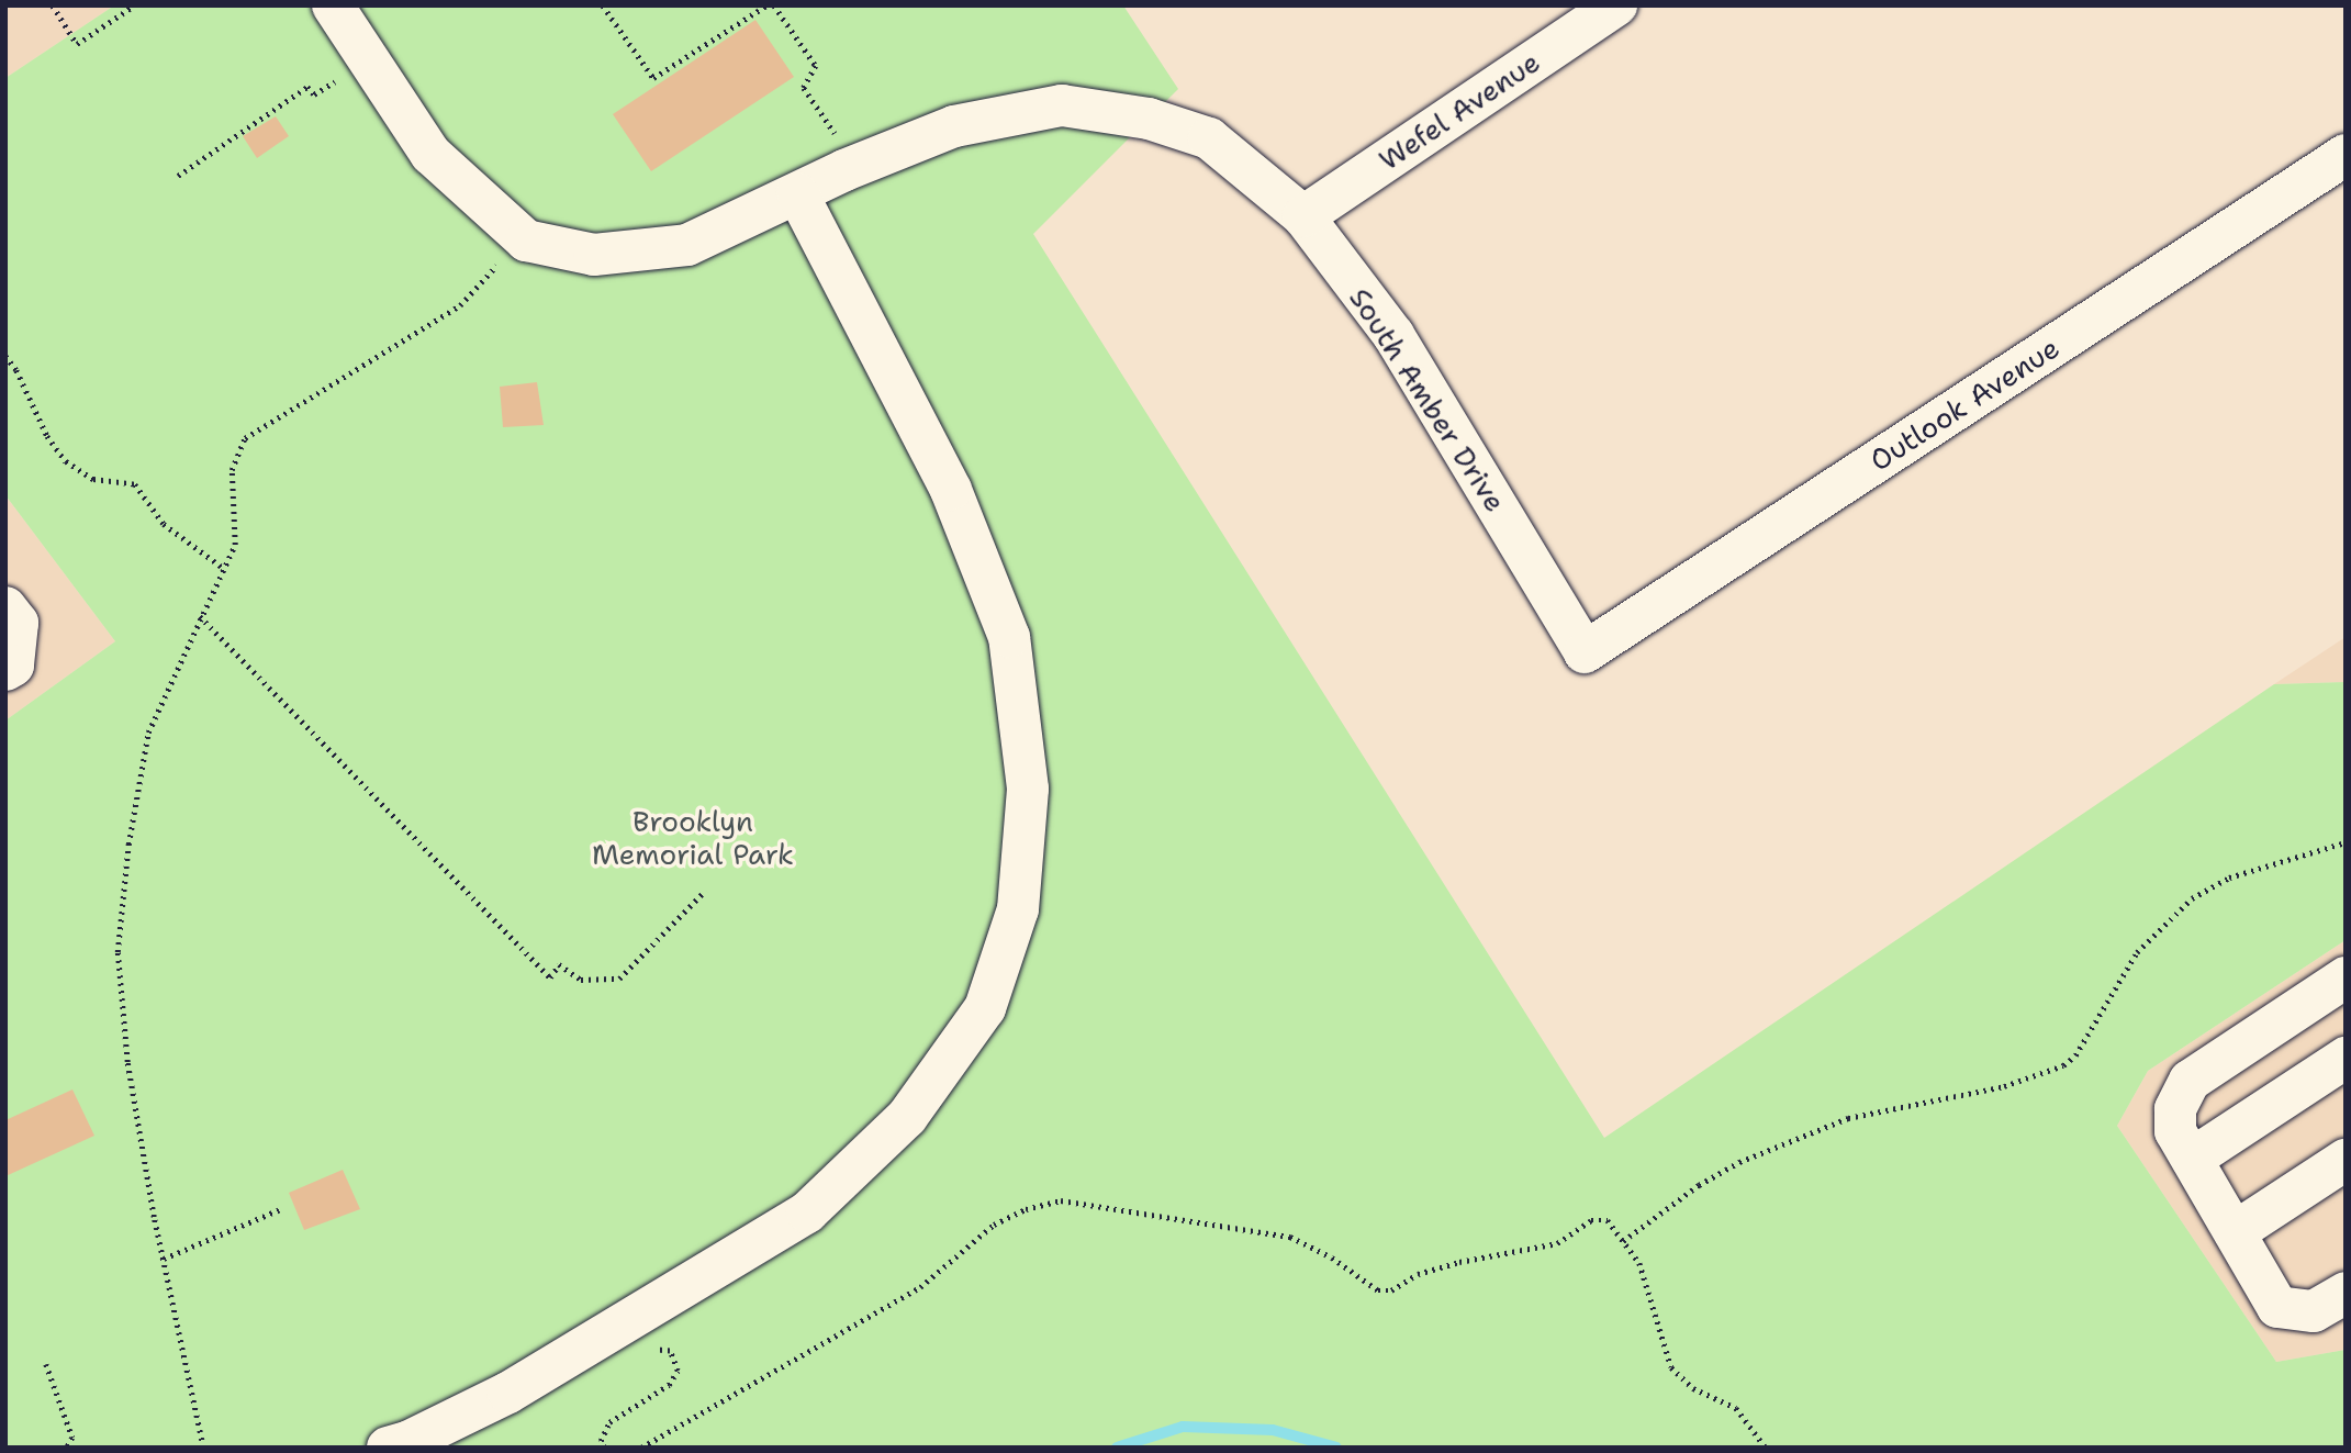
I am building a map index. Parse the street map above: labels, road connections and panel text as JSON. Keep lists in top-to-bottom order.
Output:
{
  "streets": {
    "street": ["Wefel Avenue", "South Amber Drive", "Outlook Avenue"]
  },
  "crossings": [
    ["Wefel Avenue", "South Amber Drive"],
    ["South Amber Drive", "Outlook Avenue"]
  ],
  "parks": ["Brooklyn Memorial Park"]
}
